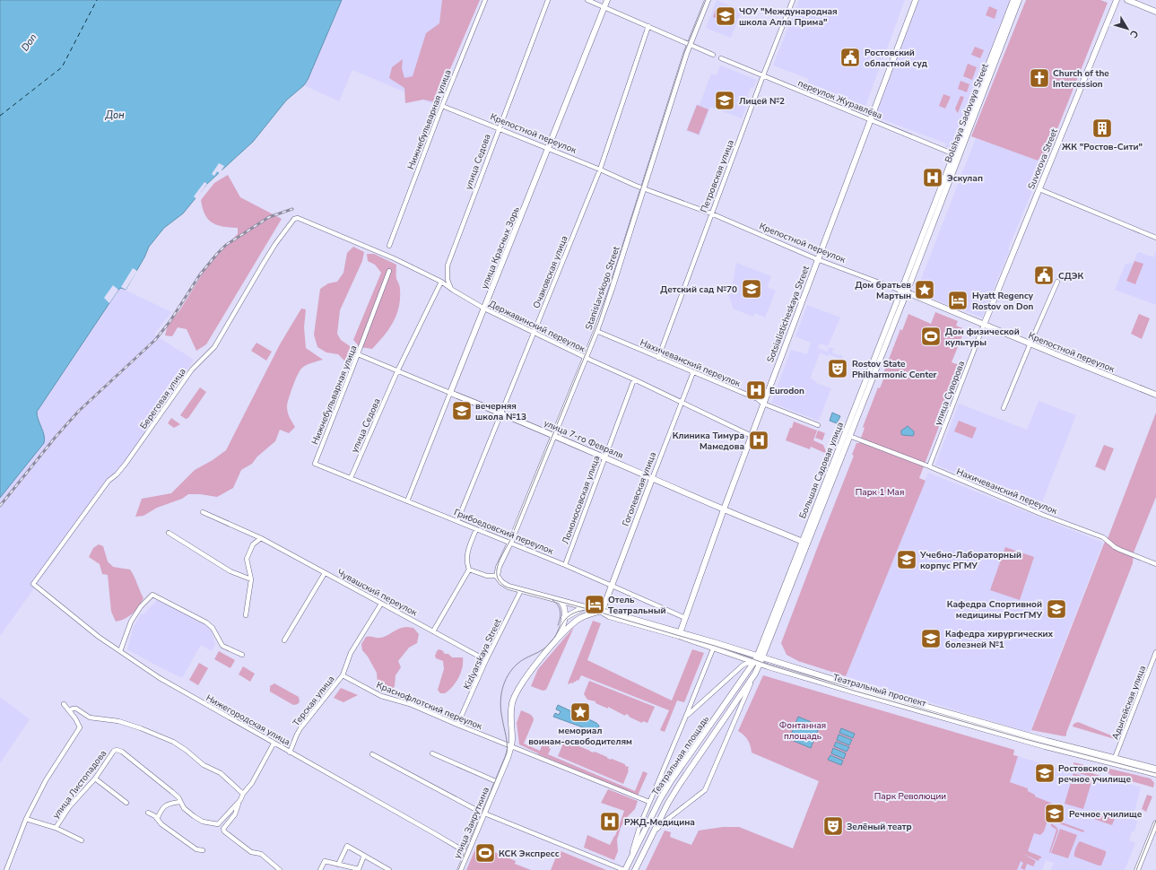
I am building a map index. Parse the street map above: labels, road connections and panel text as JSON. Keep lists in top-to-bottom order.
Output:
{
  "streets": {
    "main road": [
      "Bolshaya Sadovaya Street",
      "Крепостной переулок",
      "Suvorova Street",
      "улица Красных Зорь",
      "Stanislavskogo Street",
      "Sotsialisticheskaya Street",
      "улица 7-го Февраля",
      "Большая Садовая улица",
      "Гоголевская улица",
      "Театральный проспект",
      "Театральная площадь",
      "улица Закруткина"
    ],
    "street": [
      "переулок Журавлёва",
      "Нижнебульварная улица",
      "улица Седова",
      "Петровская улица",
      "Очаковская улица",
      "Державинский переулок",
      "Нахичеванский переулок",
      "улица Суворова",
      "Береговая улица",
      "Ломоносовская улица",
      "Грибоедовский переулок",
      "Чувашский переулок",
      "Kizlyarskaya Street",
      "Терская улица",
      "Адыгейская улица",
      "Краснофлотский переулок",
      "Нижегородская улица",
      "улица Листопадова"
    ]
  },
  "crossings": [
    ["переулок Журавлёва", "Bolshaya Sadovaya Street"],
    ["переулок Журавлёва", "Петровская улица"],
    ["переулок Журавлёва", "Sotsialisticheskaya Street"],
    ["Bolshaya Sadovaya Street", "Крепостной переулок"],
    ["Bolshaya Sadovaya Street", "Большая Садовая улица"],
    ["Нижнебульварная улица", "Крепостной переулок"],
    ["Нижнебульварная улица", "улица 7-го Февраля"],
    ["Нижнебульварная улица", "Грибоедовский переулок"],
    ["Крепостной переулок", "Suvorova Street"],
    ["Крепостной переулок", "улица Седова"],
    ["Крепостной переулок", "Петровская улица"],
    ["Крепостной переулок", "улица Красных Зорь"],
    ["Крепостной переулок", "Очаковская улица"],
    ["Крепостной переулок", "Stanislavskogo Street"],
    ["Крепостной переулок", "Sotsialisticheskaya Street"],
    ["Крепостной переулок", "улица Суворова"],
    ["Крепостной переулок", "Большая Садовая улица"],
    ["Suvorova Street", "улица Суворова"],
    ["улица Седова", "Державинский переулок"],
    ["улица Седова", "улица 7-го Февраля"],
    ["улица Седова", "Грибоедовский переулок"],
    ["Петровская улица", "Нахичеванский переулок"],
    ["улица Красных Зорь", "Державинский переулок"],
    ["улица Красных Зорь", "улица 7-го Февраля"],
    ["улица Красных Зорь", "Грибоедовский переулок"],
    ["Очаковская улица", "Державинский переулок"],
    ["Очаковская улица", "улица 7-го Февраля"],
    ["Очаковская улица", "Грибоедовский переулок"],
    ["Stanislavskogo Street", "Державинский переулок"],
    ["Stanislavskogo Street", "Нахичеванский переулок"],
    ["Stanislavskogo Street", "улица 7-го Февраля"],
    ["Stanislavskogo Street", "Грибоедовский переулок"],
    ["Stanislavskogo Street", "Театральный проспект"],
    ["Sotsialisticheskaya Street", "Державинский переулок"],
    ["Sotsialisticheskaya Street", "Нахичеванский переулок"],
    ["Sotsialisticheskaya Street", "улица 7-го Февраля"],
    ["Sotsialisticheskaya Street", "Грибоедовский переулок"],
    ["Sotsialisticheskaya Street", "Театральный проспект"],
    ["Державинский переулок", "Береговая улица"],
    ["Державинский переулок", "Гоголевская улица"],
    ["Державинский переулок", "Ломоносовская улица"],
    ["Нахичеванский переулок", "улица Суворова"],
    ["Нахичеванский переулок", "Большая Садовая улица"],
    ["Нахичеванский переулок", "Гоголевская улица"],
    ["Береговая улица", "Нижегородская улица"],
    ["улица 7-го Февраля", "Большая Садовая улица"],
    ["улица 7-го Февраля", "Гоголевская улица"],
    ["улица 7-го Февраля", "Ломоносовская улица"],
    ["Большая Садовая улица", "Театральный проспект"],
    ["Большая Садовая улица", "Театральная площадь"],
    ["Гоголевская улица", "Грибоедовский переулок"],
    ["Гоголевская улица", "Театральный проспект"],
    ["Гоголевская улица", "улица Закруткина"],
    ["Ломоносовская улица", "Грибоедовский переулок"],
    ["Чувашский переулок", "Kizlyarskaya Street"],
    ["Чувашский переулок", "Терская улица"],
    ["Kizlyarskaya Street", "Театральный проспект"],
    ["Kizlyarskaya Street", "Краснофлотский переулок"],
    ["Театральный проспект", "Адыгейская улица"],
    ["Театральный проспект", "Театральная площадь"],
    ["Театральный проспект", "улица Закруткина"],
    ["Терская улица", "Краснофлотский переулок"],
    ["Терская улица", "Нижегородская улица"],
    ["Краснофлотский переулок", "Театральная площадь"],
    ["Краснофлотский переулок", "улица Закруткина"],
    ["Нижегородская улица", "улица Закруткина"]
  ],
  "water": ["Don", "Дон"],
  "parks": ["Парк 1 Мая", "Фонтанная площадь", "Парк Революции"],
  "places": {
    "school or university": [
      "ЧОУ \"Международная школа Алла Прима\"",
      "Лицей №2",
      "Детский сад №70",
      "вечерняя школа №13",
      "Учебно-Лабораторный корпус РГМУ",
      "Кафедра Спортивной медицины РостГМУ",
      "Кафедра хирургических болезней №1",
      "Ростовское речное училище",
      "Речное училище"
    ],
    "public building": ["Ростовский областной суд", "СДЭК"],
    "church": ["Church of the Intercession"],
    "building": ["ЖК \"Ростов-Сити\""],
    "hospital": [
      "Эскулап",
      "Eurodon",
      "Клиника Тимура Мамедова",
      "РЖД-Медицина"
    ],
    "place": ["Дом братьев Мартын", "мемориал воинам-освободителям"],
    "hotel": ["Hyatt Regency Rostov on Don", "Отель Театральный"],
    "sports": ["Дом физической культуры", "КСК Экспресс"],
    "theatre": ["Rostov State Philharmonic Center", "Зелёный театр"]
  },
  "north": "bottom right"
}
